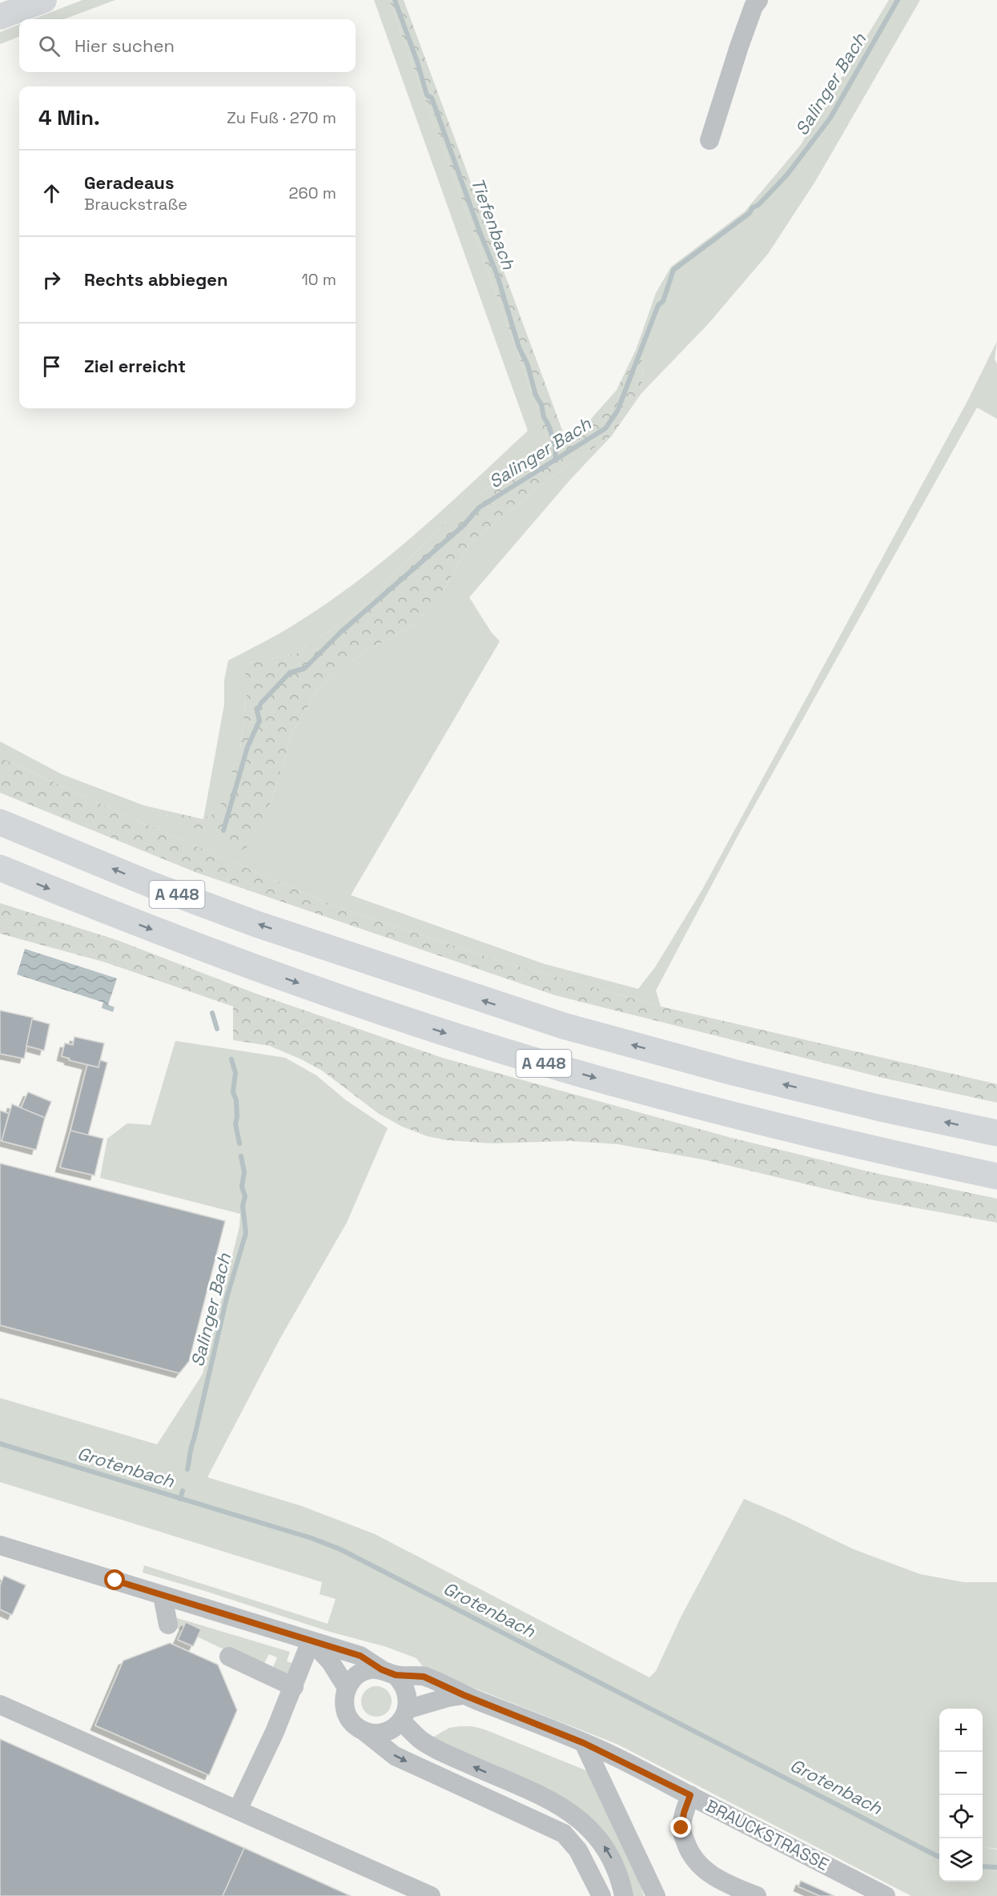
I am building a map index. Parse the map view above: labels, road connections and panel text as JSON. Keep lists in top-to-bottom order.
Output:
{
  "streets": {
    "highway": ["A 448"],
    "street": ["BRAUCKSTRASSE"]
  },
  "water": ["Salinger Bach", "Tiefenbach", "Grotenbach"],
  "page": {
    "search": "Hier suchen",
    "heading": ["4 Min.", "Zu Fuß · 270 m"],
    "list": [
      ["Geradeaus", "Brauckstraße", "260 m"],
      ["Rechts abbiegen", "10 m"],
      "Ziel erreicht"
    ],
    "map_buttons": ["+", "−"]
  }
}
